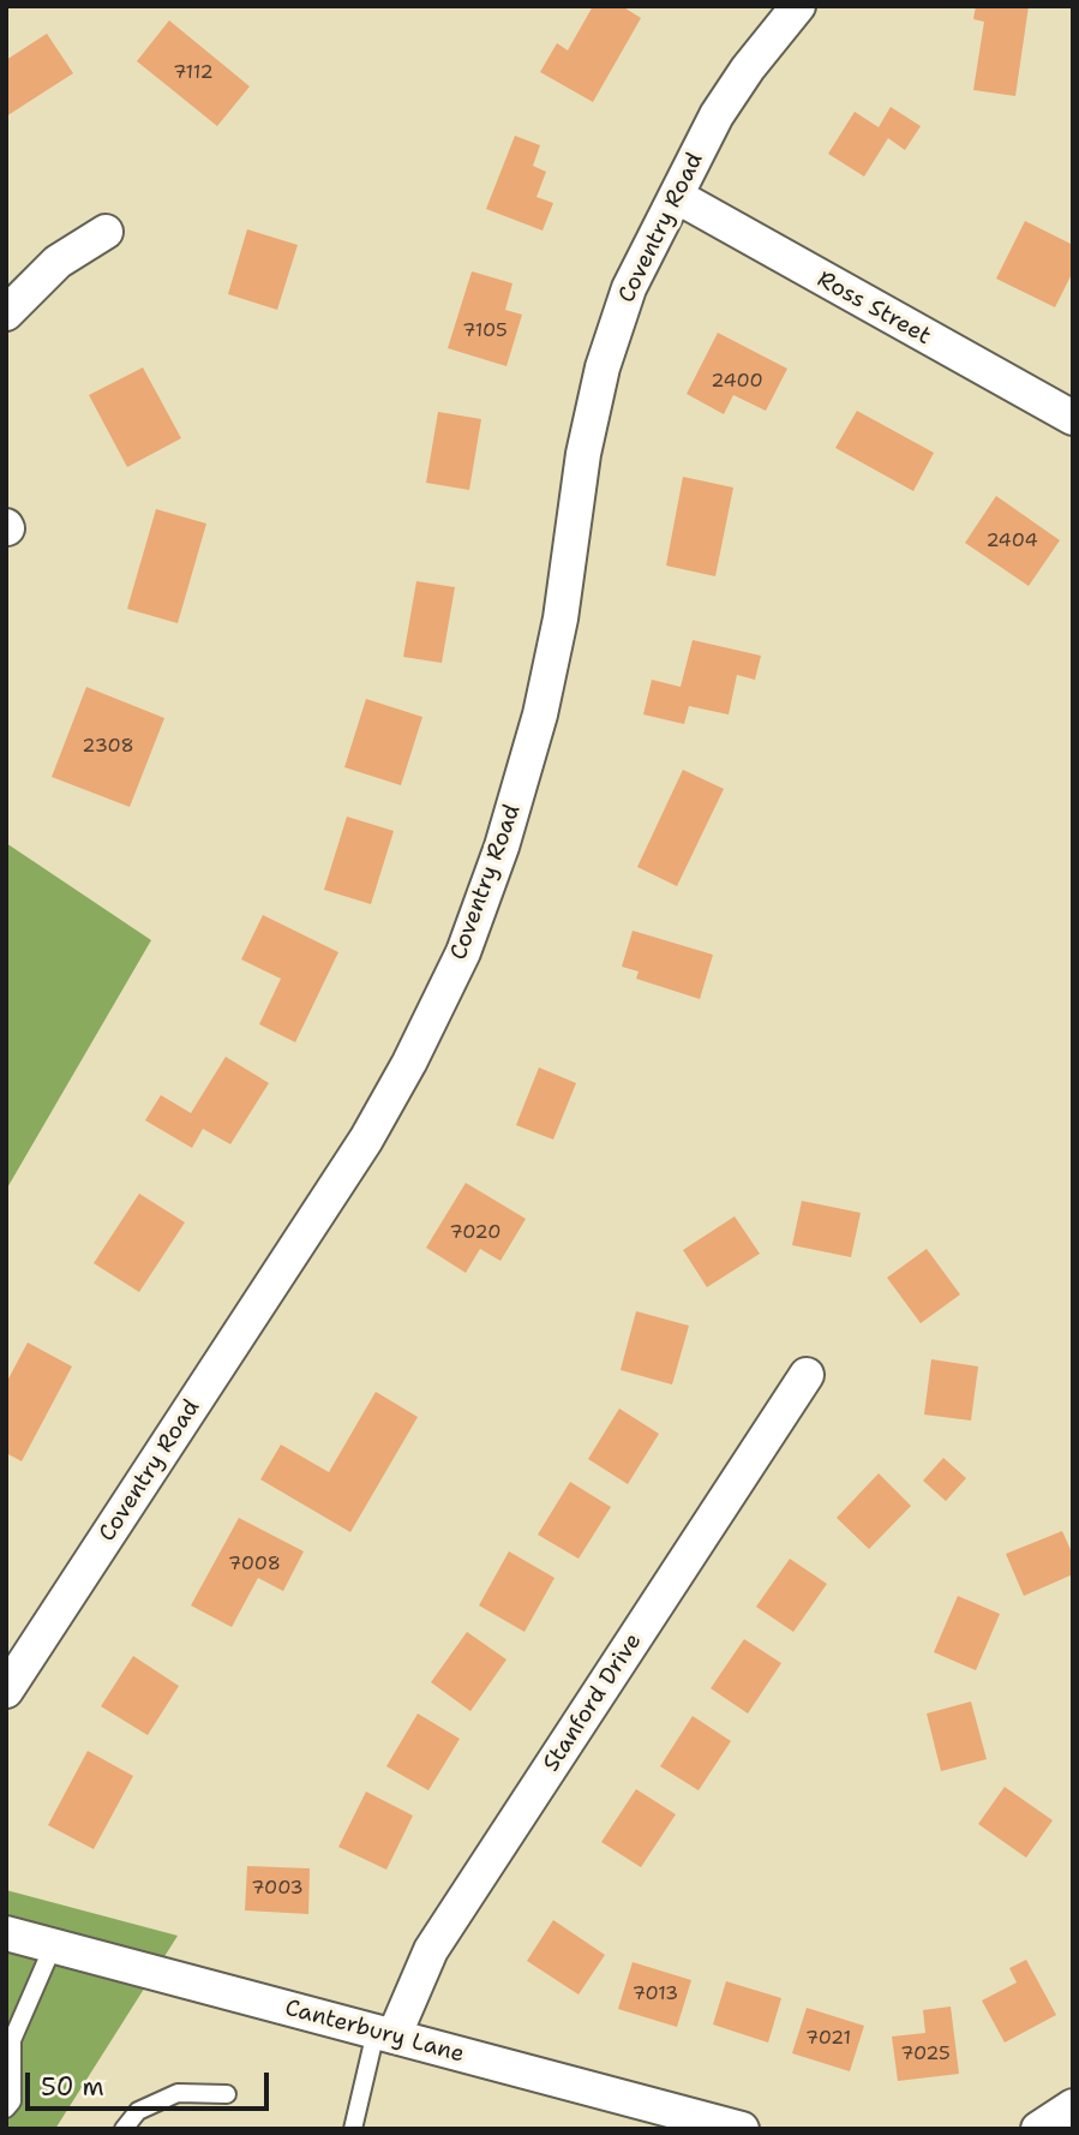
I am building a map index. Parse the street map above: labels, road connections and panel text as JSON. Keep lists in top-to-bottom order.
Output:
{
  "streets": {
    "street": [
      "Coventry Road",
      "Ross Street",
      "Stanford Drive",
      "Canterbury Lane"
    ]
  },
  "crossings": [
    ["Coventry Road", "Ross Street"],
    ["Stanford Drive", "Canterbury Lane"]
  ],
  "house_numbers": [
    "7112",
    "7105",
    "2400",
    "2404",
    "2308",
    "7020",
    "7008",
    "7003",
    "7013",
    "7021",
    "7025"
  ],
  "scale_bar": "50 m"
}
